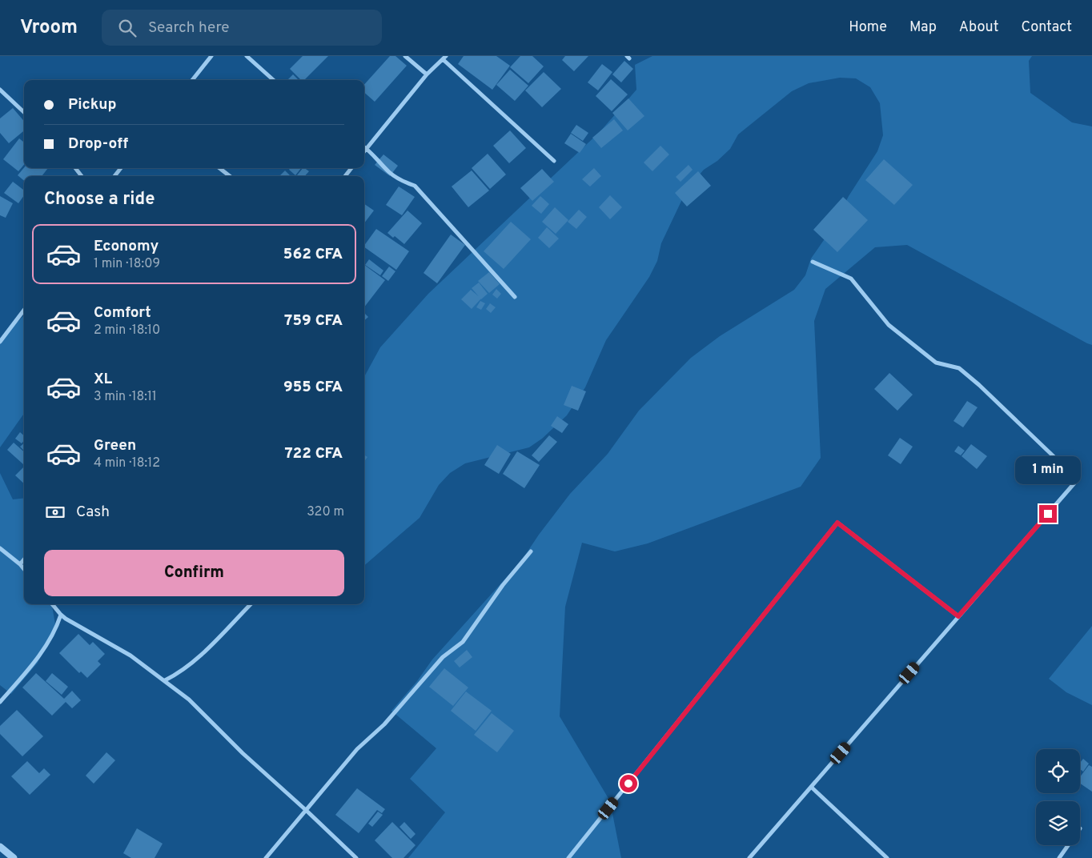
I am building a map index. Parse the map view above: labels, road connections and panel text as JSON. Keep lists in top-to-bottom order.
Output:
{
  "page": {
    "header": "Vroom",
    "search": "Search here",
    "nav": [
      "Home",
      "Map",
      "About",
      "Contact"
    ],
    "banner": ["Pickup", "Drop-off"],
    "heading": "Choose a ride",
    "list": [
      {
        "name": "Economy",
        "note": "1 min · 18:09",
        "value": "562 CFA"
      },
      {
        "name": "Comfort",
        "note": "2 min · 18:10",
        "value": "759 CFA"
      },
      {
        "name": "XL",
        "note": "3 min · 18:11",
        "value": "955 CFA"
      },
      {
        "name": "Green",
        "note": "4 min · 18:12",
        "value": "722 CFA"
      }
    ],
    "bubble": "1 min",
    "pay": ["Cash", "320 m"],
    "buttons": "Confirm"
  }
}
